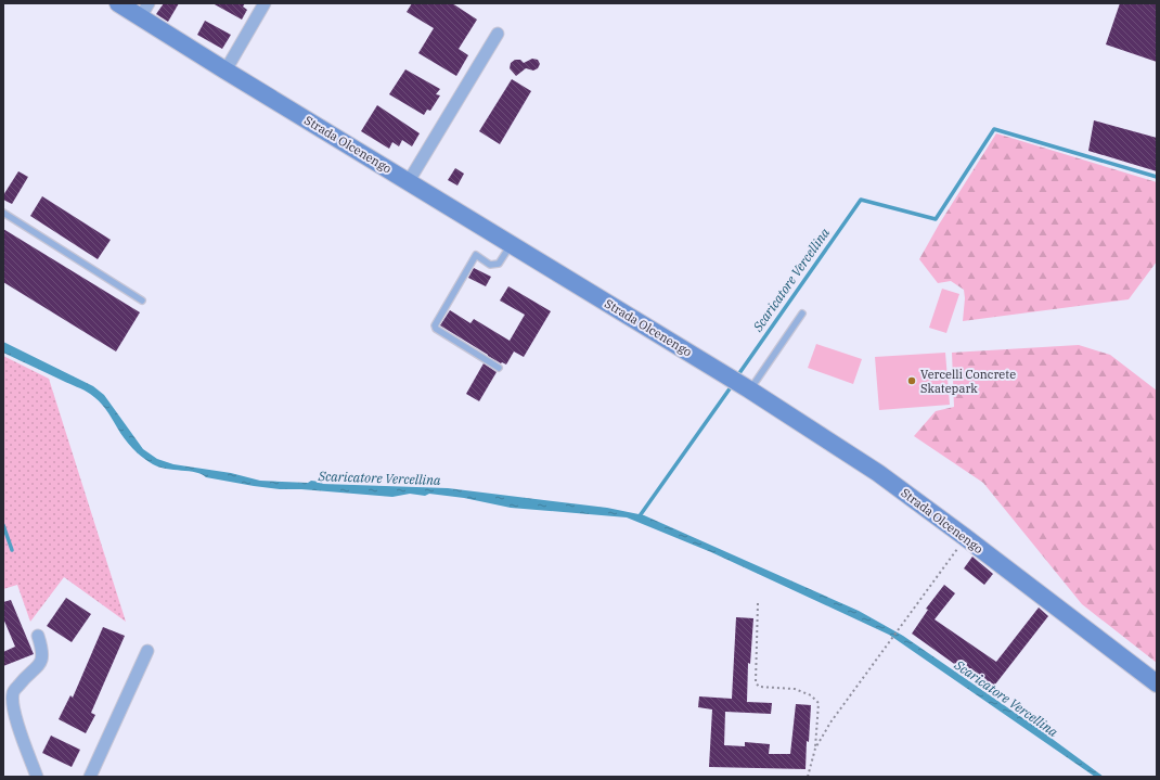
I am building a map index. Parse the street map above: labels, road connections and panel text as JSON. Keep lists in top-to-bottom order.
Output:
{
  "streets": {
    "street": ["Strada Olcenengo"]
  },
  "water": ["Scaricatore Vercellina"],
  "places": ["Vercelli Concrete Skatepark"]
}
